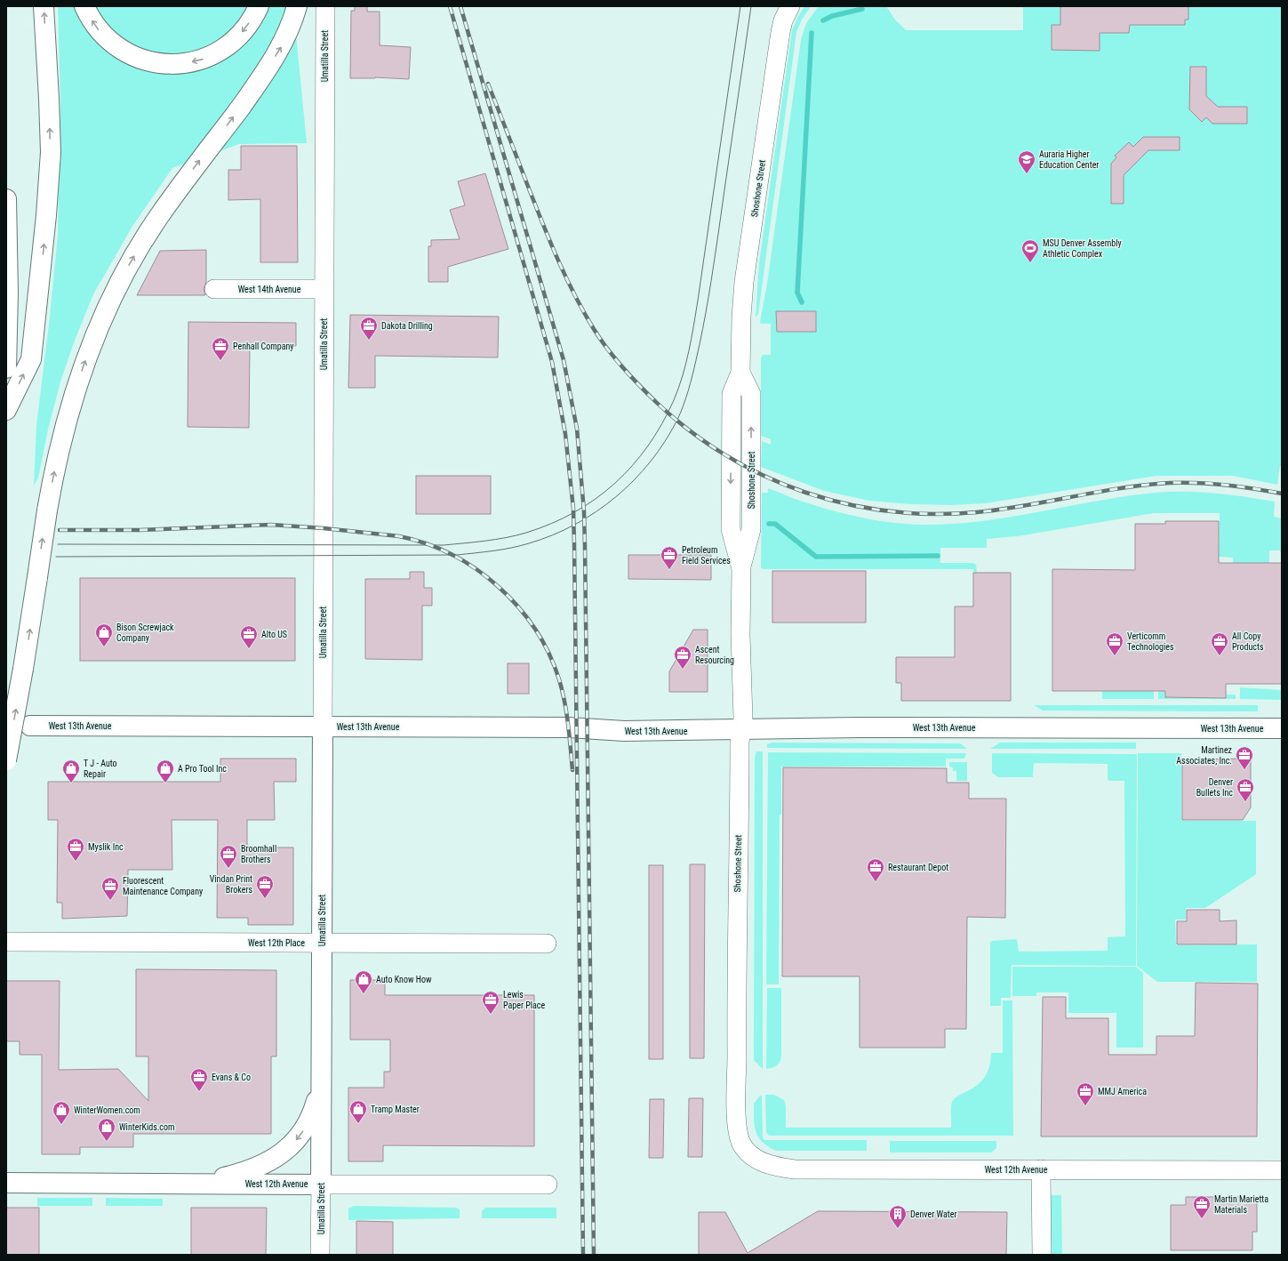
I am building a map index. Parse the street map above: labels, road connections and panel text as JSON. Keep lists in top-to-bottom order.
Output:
{
  "streets": {
    "main road": ["Umatilla Street", "West 13th Avenue", "West 12th Avenue"],
    "street": ["Shoshone Street", "West 14th Avenue", "West 12th Place"]
  },
  "crossings": [
    ["Umatilla Street", "West 14th Avenue"],
    ["Umatilla Street", "West 13th Avenue"],
    ["Umatilla Street", "West 12th Place"],
    ["Umatilla Street", "West 12th Avenue"],
    ["Shoshone Street", "West 13th Avenue"],
    ["Shoshone Street", "West 12th Avenue"]
  ],
  "places": {
    "school or university": ["Auraria Higher Education Center"],
    "sports": ["MSU Denver Assembly Athletic Complex"],
    "office": [
      "Dakota Drilling",
      "Penhall Company",
      "Petroleum Field Services",
      "Alto US",
      "Verticomm Technologies",
      "All Copy Products",
      "Ascent Resourcing",
      "Martinez Associates, Inc.",
      "Denver Bullets Inc",
      "Myslik Inc",
      "Broomhall Brothers",
      "Restaurant Depot",
      "Vindan Print Brokers",
      "Fluorescent Maintenance Company",
      "Lewis Paper Place",
      "Evans & Co",
      "MMJ America",
      "Martin Marietta Materials"
    ],
    "shop": [
      "Bison Screwjack Company",
      "T J - Auto Repair",
      "A Pro Tool Inc",
      "Auto Know How",
      "Tramp Master",
      "WinterWomen.com",
      "WinterKids.com"
    ],
    "building": ["Denver Water"]
  }
}
